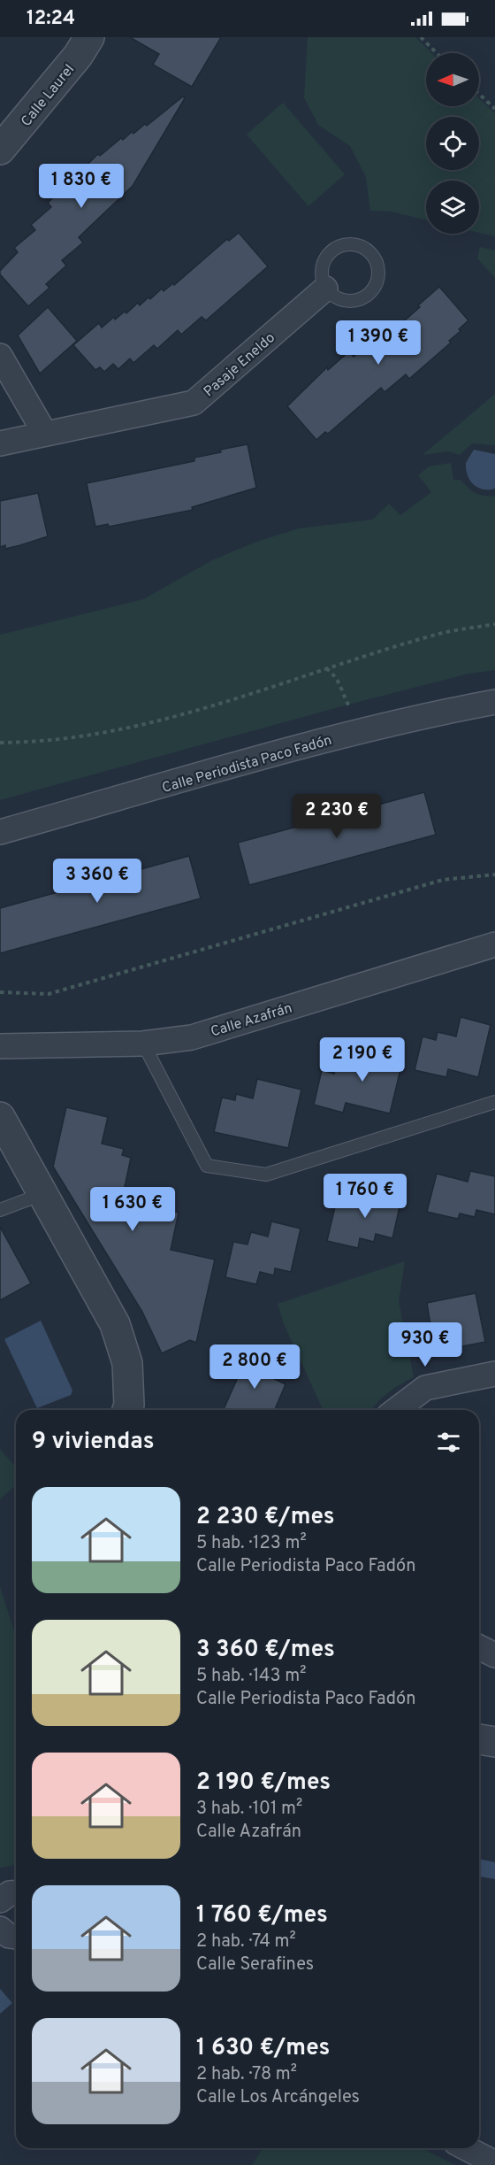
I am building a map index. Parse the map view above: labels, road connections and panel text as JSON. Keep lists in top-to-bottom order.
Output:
{
  "streets": {
    "street": [
      "Calle Laurel",
      "Pasaje Eneldo",
      "Calle Periodista Paco Fadón",
      "Calle Azafrán"
    ]
  },
  "north": "left",
  "page": {
    "status": "12:24",
    "price": [
      "1 830 €",
      "1 390 €",
      "2 230 €",
      "3 360 €",
      "2 190 €",
      "1 760 €",
      "1 630 €",
      "930 €",
      "2 800 €"
    ],
    "heading": "9 viviendas",
    "list": [
      {
        "name": "2 230 €/mes",
        "note": "5 hab. · 123 m² · Calle Periodista Paco Fadón"
      },
      {
        "name": "3 360 €/mes",
        "note": "5 hab. · 143 m² · Calle Periodista Paco Fadón"
      },
      {
        "name": "2 190 €/mes",
        "note": "3 hab. · 101 m² · Calle Azafrán"
      },
      {
        "name": "1 760 €/mes",
        "note": "2 hab. · 74 m² · Calle Serafines"
      },
      {
        "name": "1 630 €/mes",
        "note": "2 hab. · 78 m² · Calle Los Arcángeles"
      }
    ]
  }
}
